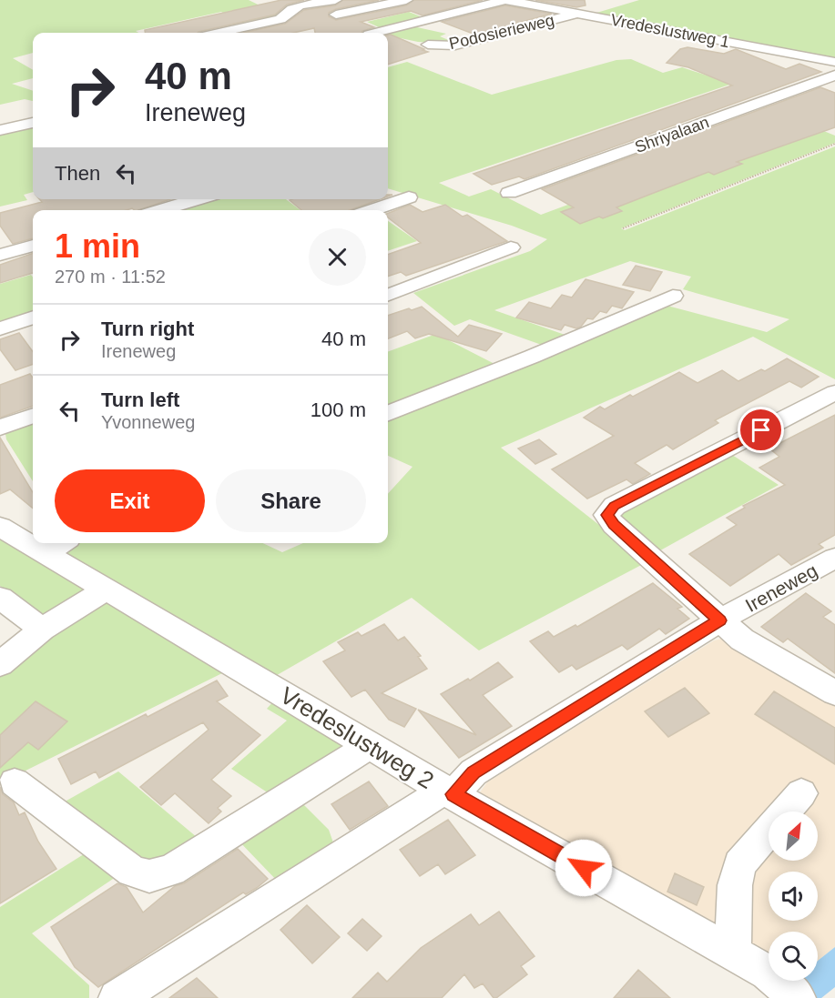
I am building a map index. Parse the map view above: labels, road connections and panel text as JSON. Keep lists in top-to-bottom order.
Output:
{
  "streets": {
    "street": [
      "Vredeslustweg 1",
      "Podosierieweg",
      "Shriyalaan",
      "Ireneweg",
      "Vredeslustweg 2"
    ]
  },
  "crossings": [
    ["Vredeslustweg 1", "Podosierieweg"],
    ["Ireneweg", "Vredeslustweg 2"]
  ],
  "north": "top right",
  "page": {
    "turn": ["40 m", "Ireneweg"],
    "then": "Then",
    "heading": ["1 min", "270 m · 11:52"],
    "list": [
      {
        "name": "Turn right",
        "note": "Ireneweg",
        "value": "40 m"
      },
      {
        "name": "Turn left",
        "note": "Yvonneweg",
        "value": "100 m"
      }
    ],
    "buttons": ["Exit", "Share"]
  }
}
